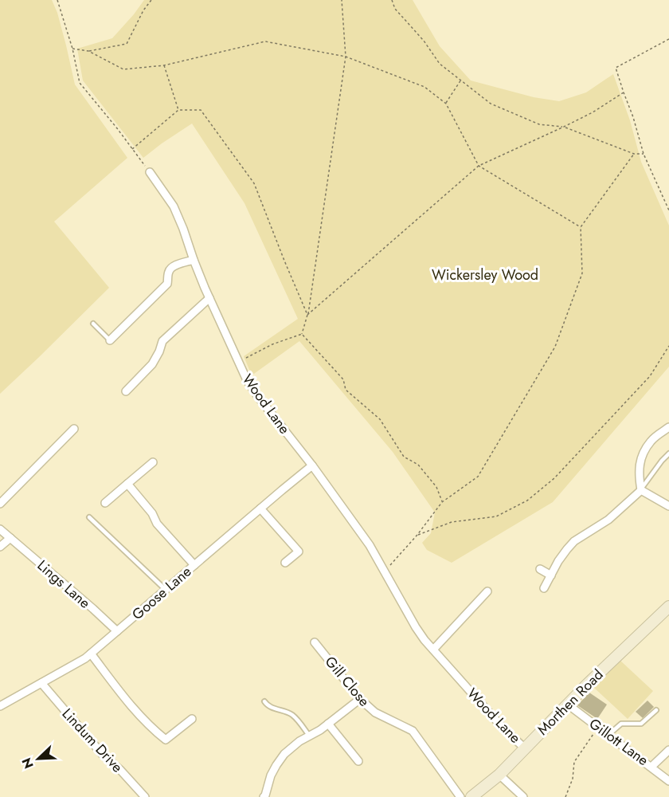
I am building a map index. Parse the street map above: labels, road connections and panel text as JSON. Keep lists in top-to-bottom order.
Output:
{
  "streets": {
    "main road": ["Morthen Road"],
    "street": [
      "Wood Lane",
      "Lings Lane",
      "Goose Lane",
      "Gill Close",
      "Lindum Drive",
      "Gillott Lane"
    ]
  },
  "crossings": [
    ["Wood Lane", "Goose Lane"],
    ["Wood Lane", "Morthen Road"],
    ["Lings Lane", "Goose Lane"],
    ["Goose Lane", "Lindum Drive"],
    ["Morthen Road", "Gillott Lane"]
  ],
  "parks": ["Wickersley Wood"],
  "north": "bottom left"
}
